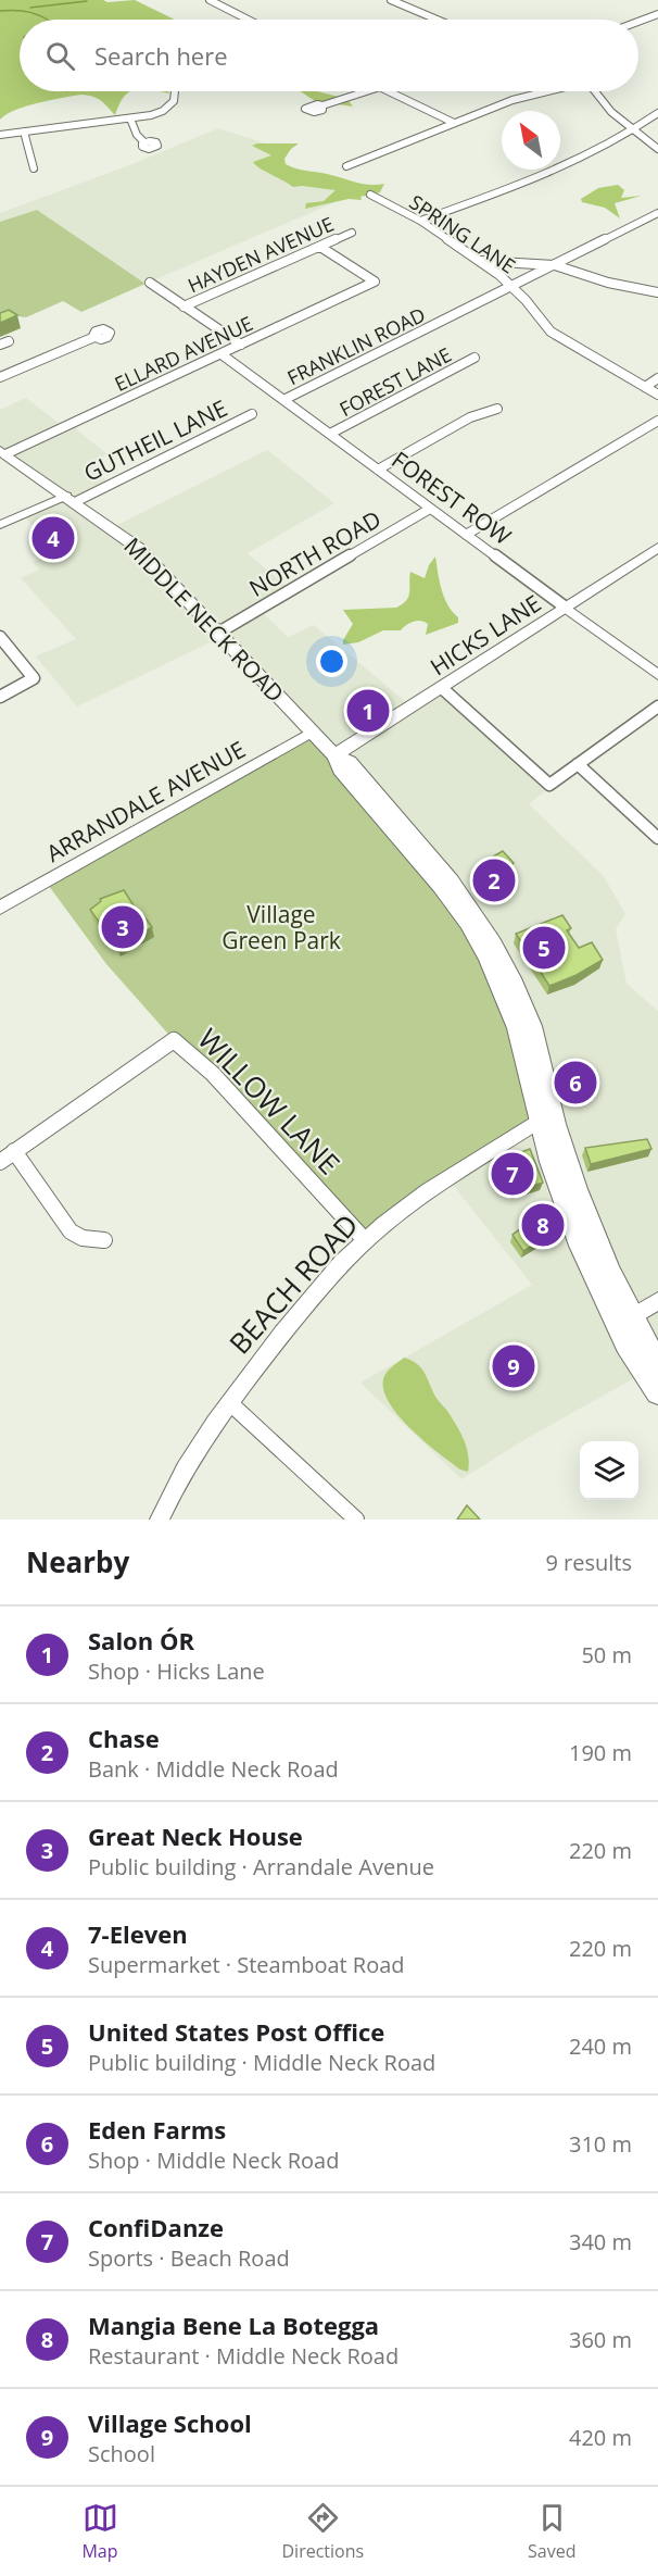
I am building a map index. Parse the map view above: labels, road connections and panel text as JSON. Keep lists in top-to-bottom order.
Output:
{
  "streets": {
    "main road": ["MIDDLE NECK ROAD", "HICKS LANE"],
    "street": [
      "SPRING LANE",
      "HAYDEN AVENUE",
      "FRANKLIN ROAD",
      "ELLARD AVENUE",
      "FOREST LANE",
      "GUTHEIL LANE",
      "FOREST ROW",
      "NORTH ROAD",
      "ARRANDALE AVENUE",
      "WILLOW LANE",
      "BEACH ROAD"
    ]
  },
  "crossings": [
    ["SPRING LANE", "FRANKLIN ROAD"],
    ["HAYDEN AVENUE", "ELLARD AVENUE"],
    ["FRANKLIN ROAD", "FOREST ROW"],
    ["ELLARD AVENUE", "FOREST ROW"],
    ["ELLARD AVENUE", "MIDDLE NECK ROAD"],
    ["FOREST LANE", "FOREST ROW"],
    ["GUTHEIL LANE", "MIDDLE NECK ROAD"],
    ["FOREST ROW", "NORTH ROAD"],
    ["FOREST ROW", "HICKS LANE"],
    ["NORTH ROAD", "MIDDLE NECK ROAD"],
    ["MIDDLE NECK ROAD", "HICKS LANE"],
    ["MIDDLE NECK ROAD", "ARRANDALE AVENUE"],
    ["MIDDLE NECK ROAD", "BEACH ROAD"],
    ["WILLOW LANE", "BEACH ROAD"]
  ],
  "parks": ["Village Green Park"],
  "north": "top left",
  "page": {
    "search": "Search here",
    "pins": [
      "4",
      "1",
      "2",
      "3",
      "5",
      "6",
      "7",
      "8",
      "9"
    ],
    "heading": ["Nearby", "9 results"],
    "list": [
      {
        "mark": "1",
        "name": "Salon ÓR",
        "note": "Shop · Hicks Lane",
        "value": "50 m"
      },
      {
        "mark": "2",
        "name": "Chase",
        "note": "Bank · Middle Neck Road",
        "value": "190 m"
      },
      {
        "mark": "3",
        "name": "Great Neck House",
        "note": "Public building · Arrandale Avenue",
        "value": "220 m"
      },
      {
        "mark": "4",
        "name": "7-Eleven",
        "note": "Supermarket · Steamboat Road",
        "value": "220 m"
      },
      {
        "mark": "5",
        "name": "United States Post Office",
        "note": "Public building · Middle Neck Road",
        "value": "240 m"
      },
      {
        "mark": "6",
        "name": "Eden Farms",
        "note": "Shop · Middle Neck Road",
        "value": "310 m"
      },
      {
        "mark": "7",
        "name": "ConfiDanze",
        "note": "Sports · Beach Road",
        "value": "340 m"
      },
      {
        "mark": "8",
        "name": "Mangia Bene La Botegga",
        "note": "Restaurant · Middle Neck Road",
        "value": "360 m"
      },
      {
        "mark": "9",
        "name": "Village School",
        "note": "School",
        "value": "420 m"
      }
    ],
    "nav": ["Map", "Directions", "Saved"]
  }
}
